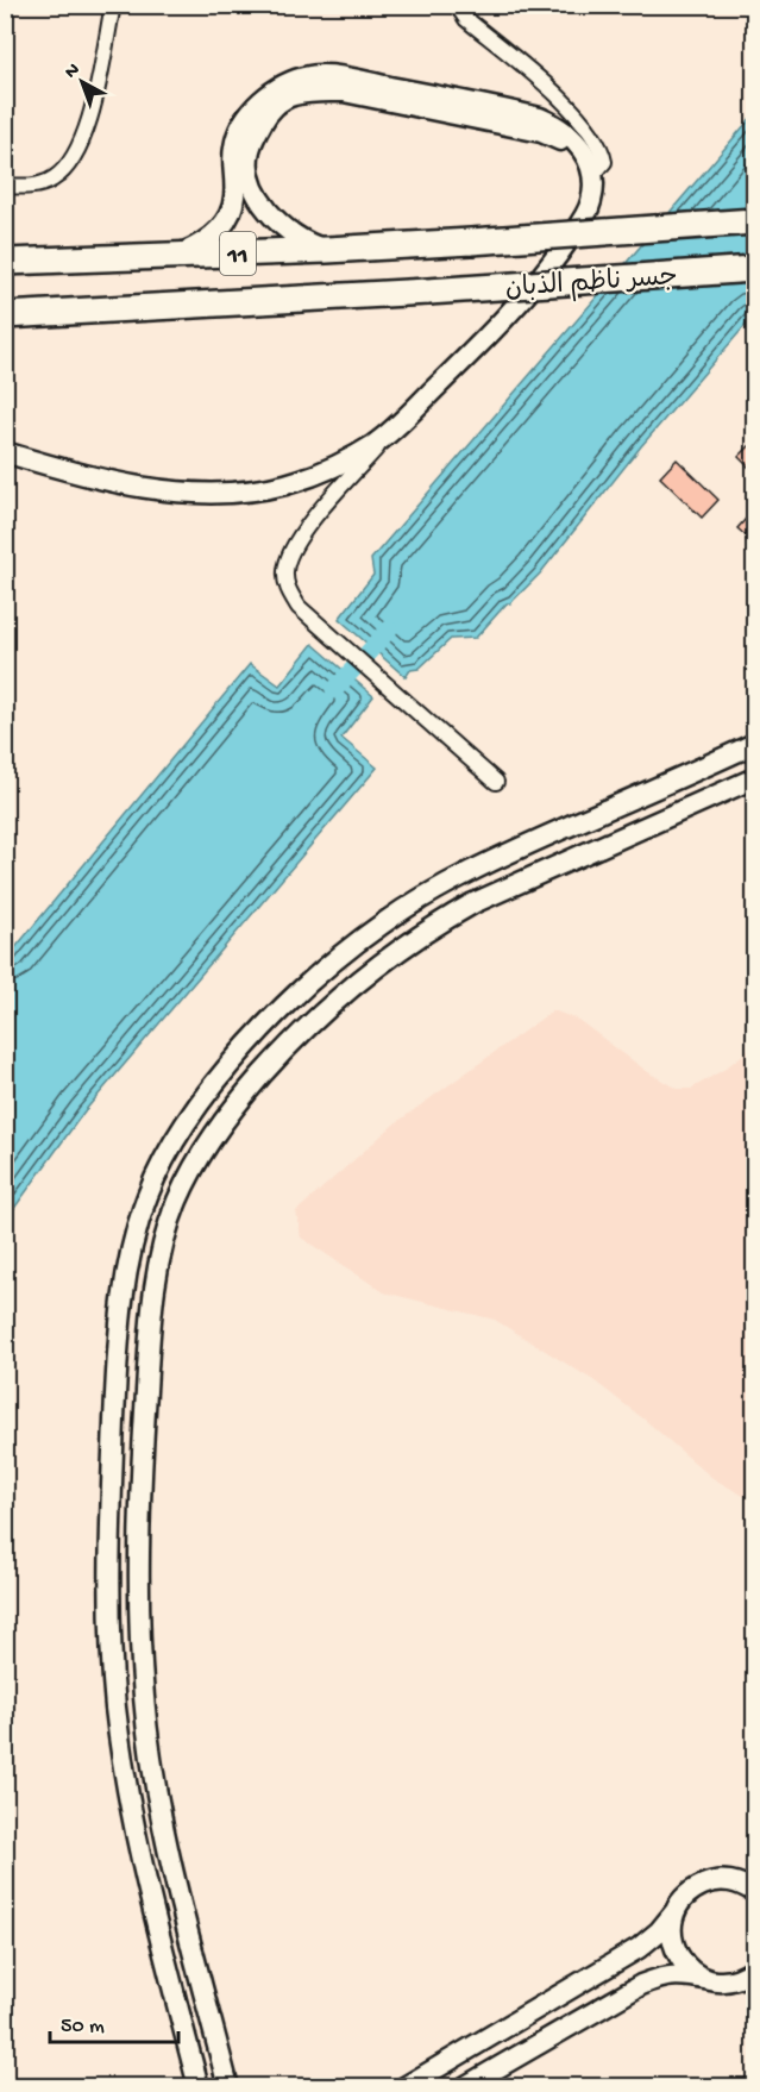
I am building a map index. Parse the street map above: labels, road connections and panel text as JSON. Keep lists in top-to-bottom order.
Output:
{
  "streets": {
    "highway": ["11", "جسر ناظم الذبان"]
  },
  "crossings": [
    ["11", "جسر ناظم الذبان"]
  ],
  "scale_bar": "50 m",
  "north": "top left"
}
